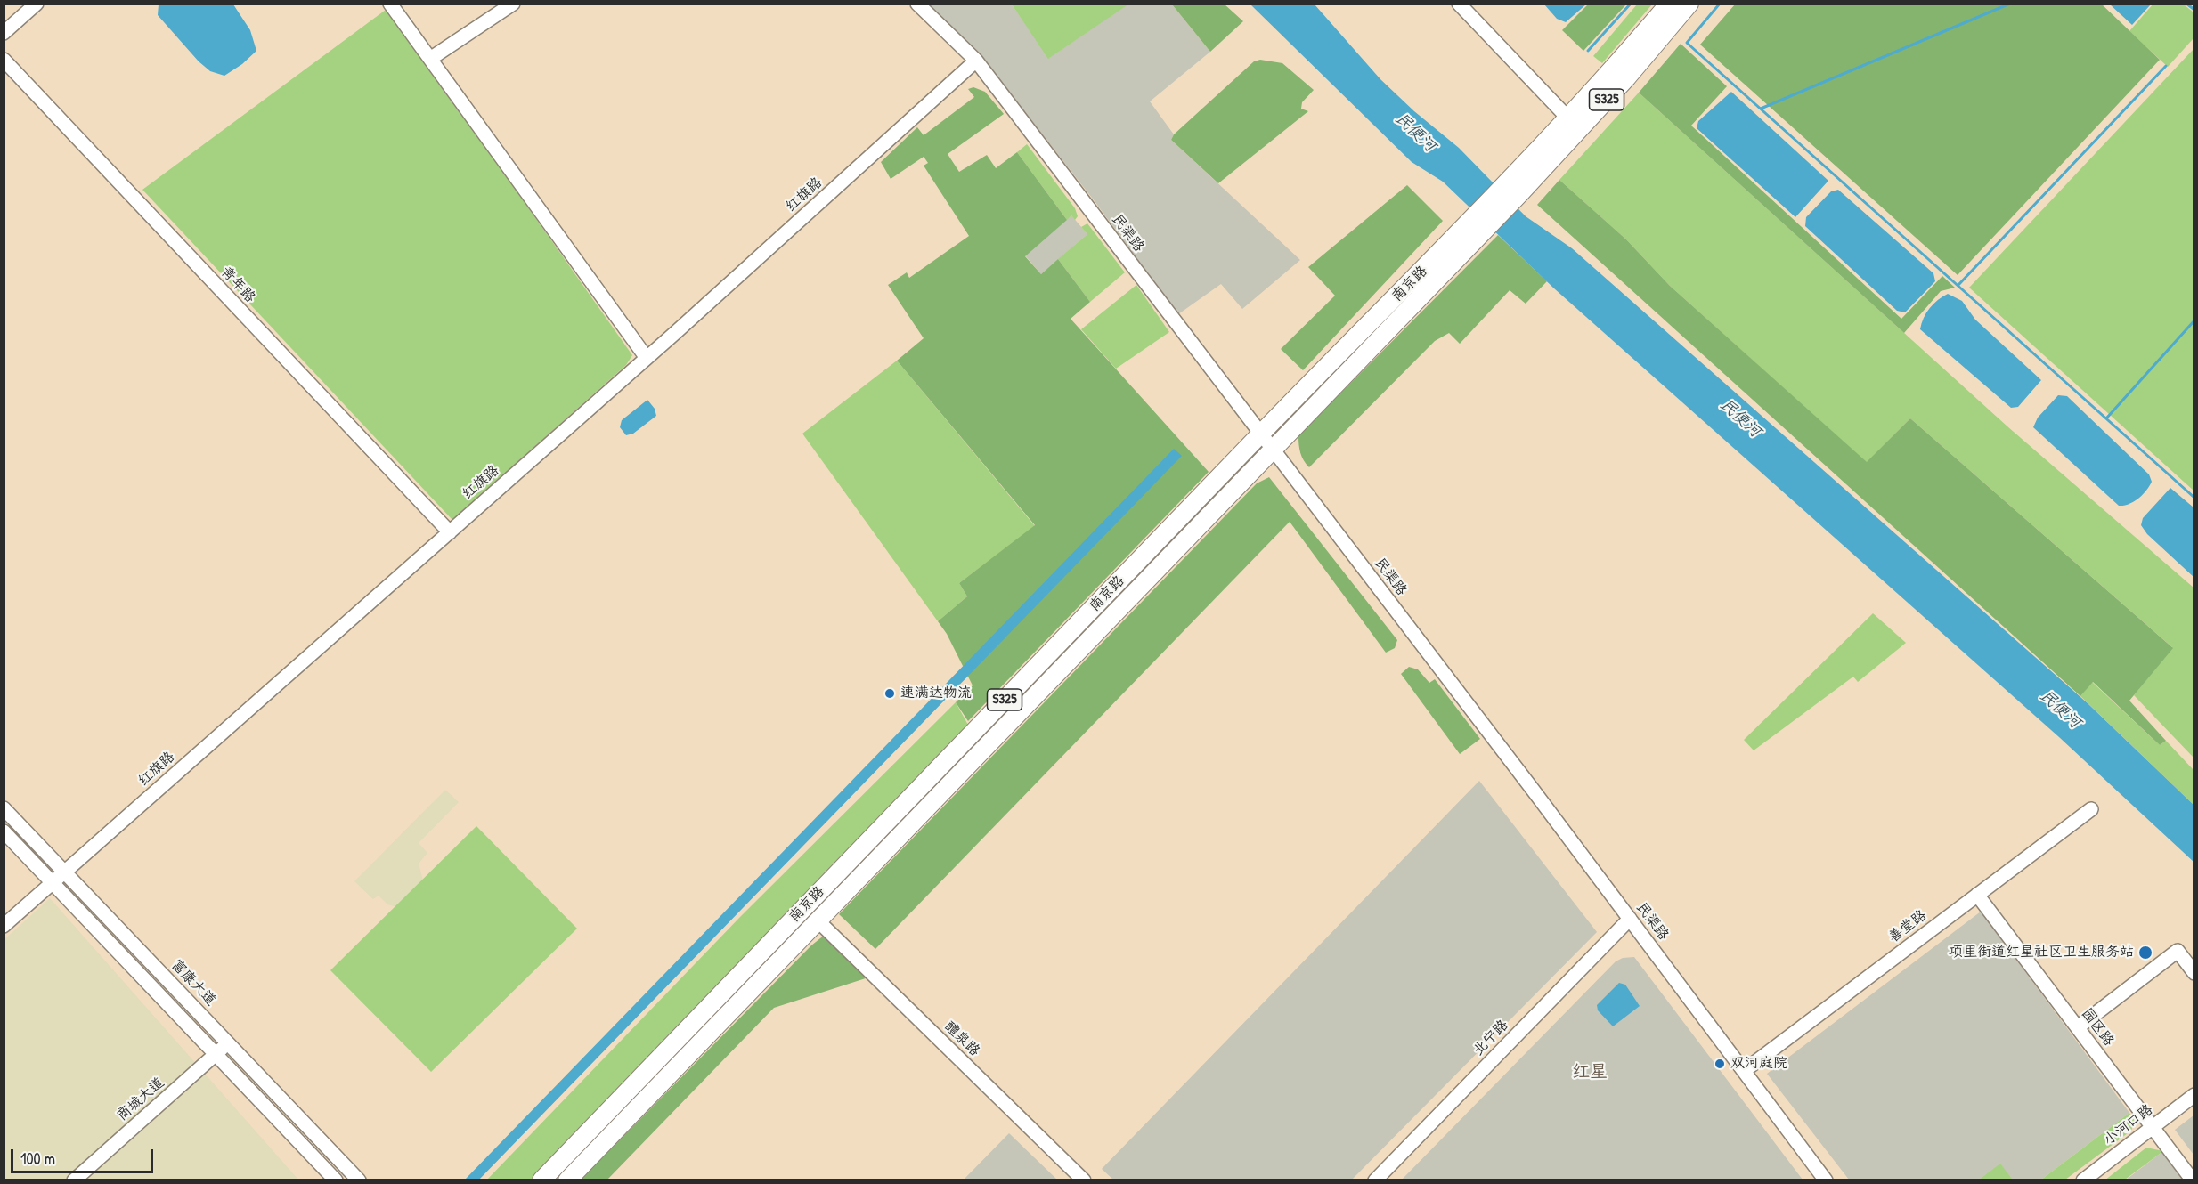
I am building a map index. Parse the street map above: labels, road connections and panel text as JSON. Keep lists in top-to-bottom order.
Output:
{
  "streets": {
    "main road": ["S325", "南京路"],
    "street": [
      "红旗路",
      "民渠路",
      "青年路",
      "善堂路",
      "富康大道",
      "园区路",
      "北宁路",
      "醴泉路",
      "商城大道",
      "小河口路"
    ]
  },
  "crossings": [
    ["红旗路", "民渠路"],
    ["红旗路", "青年路"],
    ["红旗路", "富康大道"],
    ["民渠路", "南京路"],
    ["民渠路", "善堂路"],
    ["民渠路", "北宁路"],
    ["南京路", "醴泉路"],
    ["善堂路", "园区路"],
    ["富康大道", "商城大道"],
    ["园区路", "小河口路"]
  ],
  "districts": ["红星"],
  "water": ["民便河"],
  "places": ["速满达物流", "项里街道红星社区卫生服务站", "双河庭院"],
  "scale_bar": "100 m"
}
